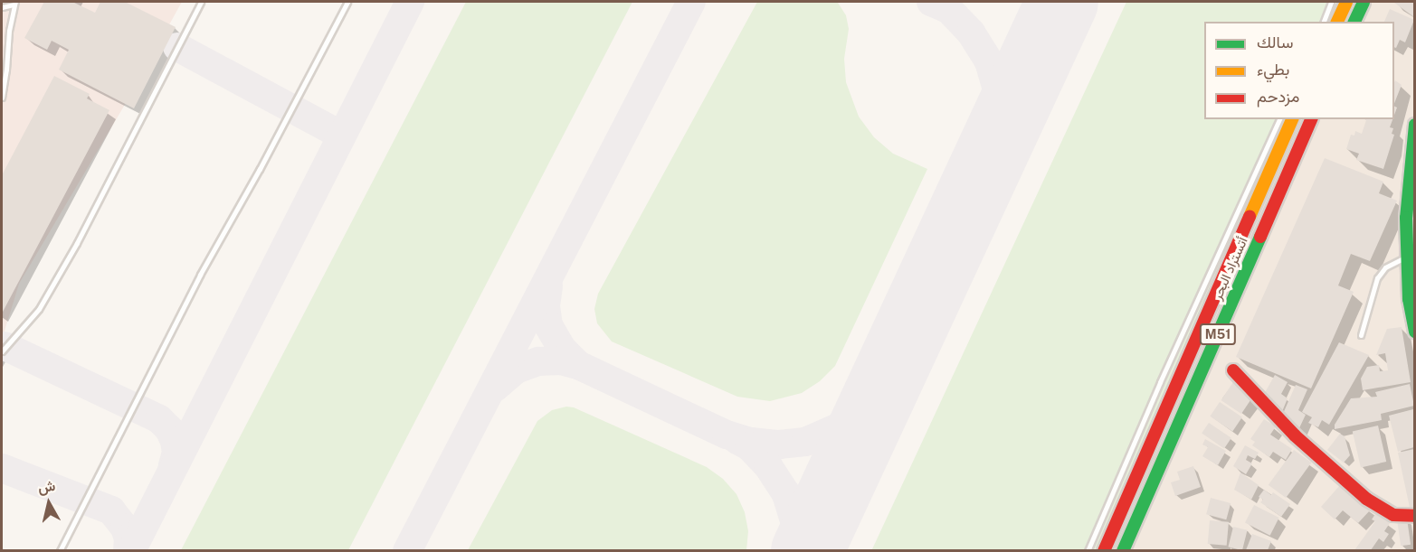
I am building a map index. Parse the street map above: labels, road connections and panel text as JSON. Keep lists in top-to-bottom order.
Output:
{
  "streets": {
    "main road": ["أتستراد البحر", "M51"]
  },
  "legend": ["سالك", "بطيء", "مزدحم"],
  "north": "top"
}
